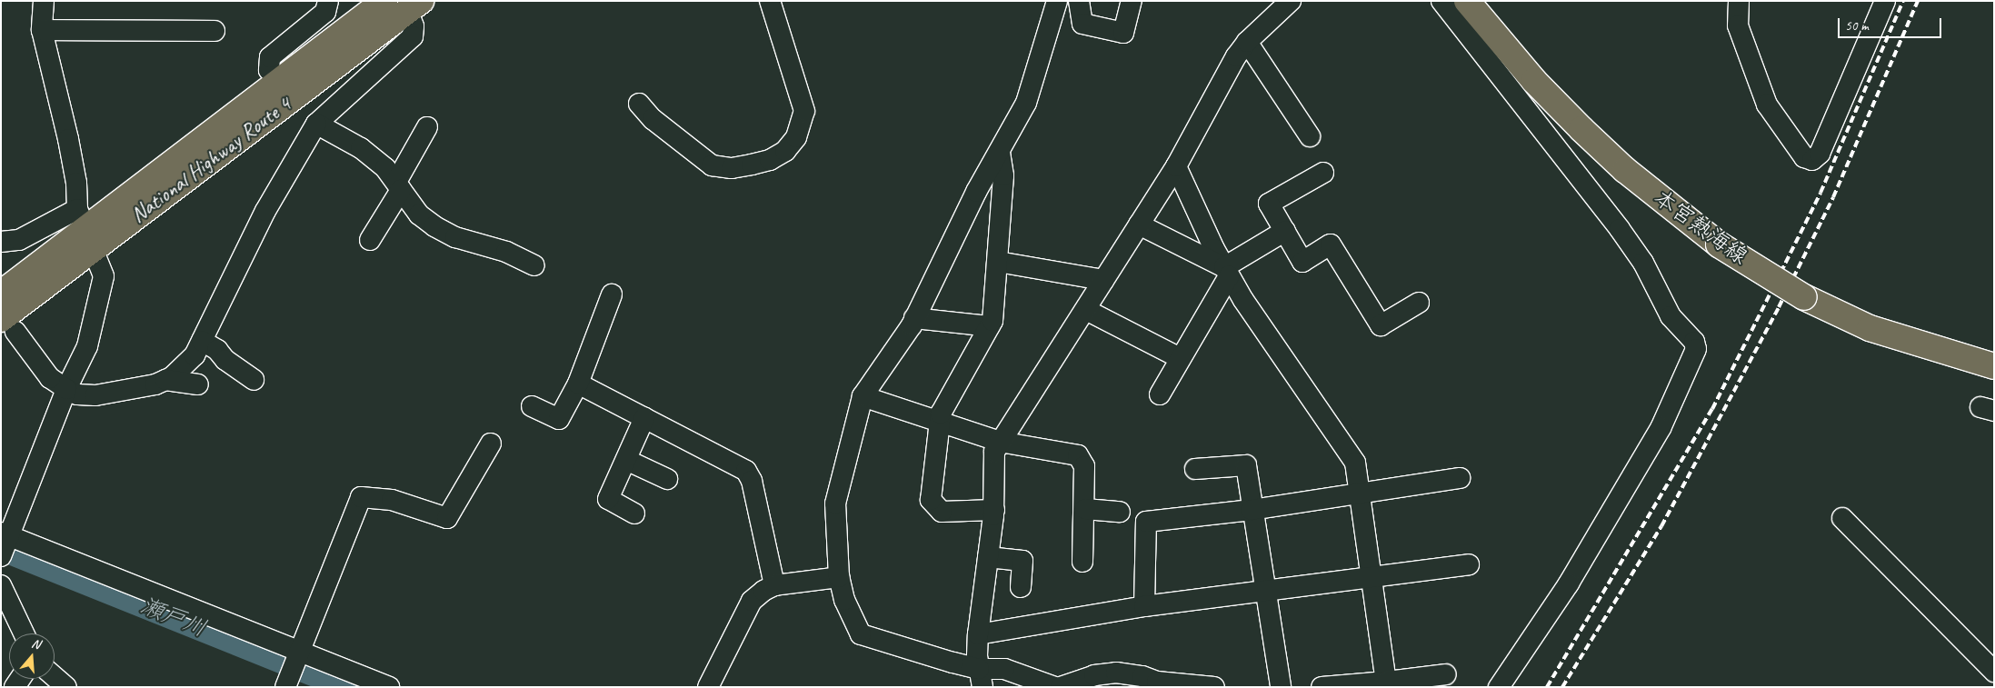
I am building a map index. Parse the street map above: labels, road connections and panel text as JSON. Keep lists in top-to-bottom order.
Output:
{
  "streets": {
    "main road": ["National Highway Route 4", "本宮熱海線"]
  },
  "water": ["瀬戸川"],
  "scale_bar": "50 m",
  "north": "top"
}
